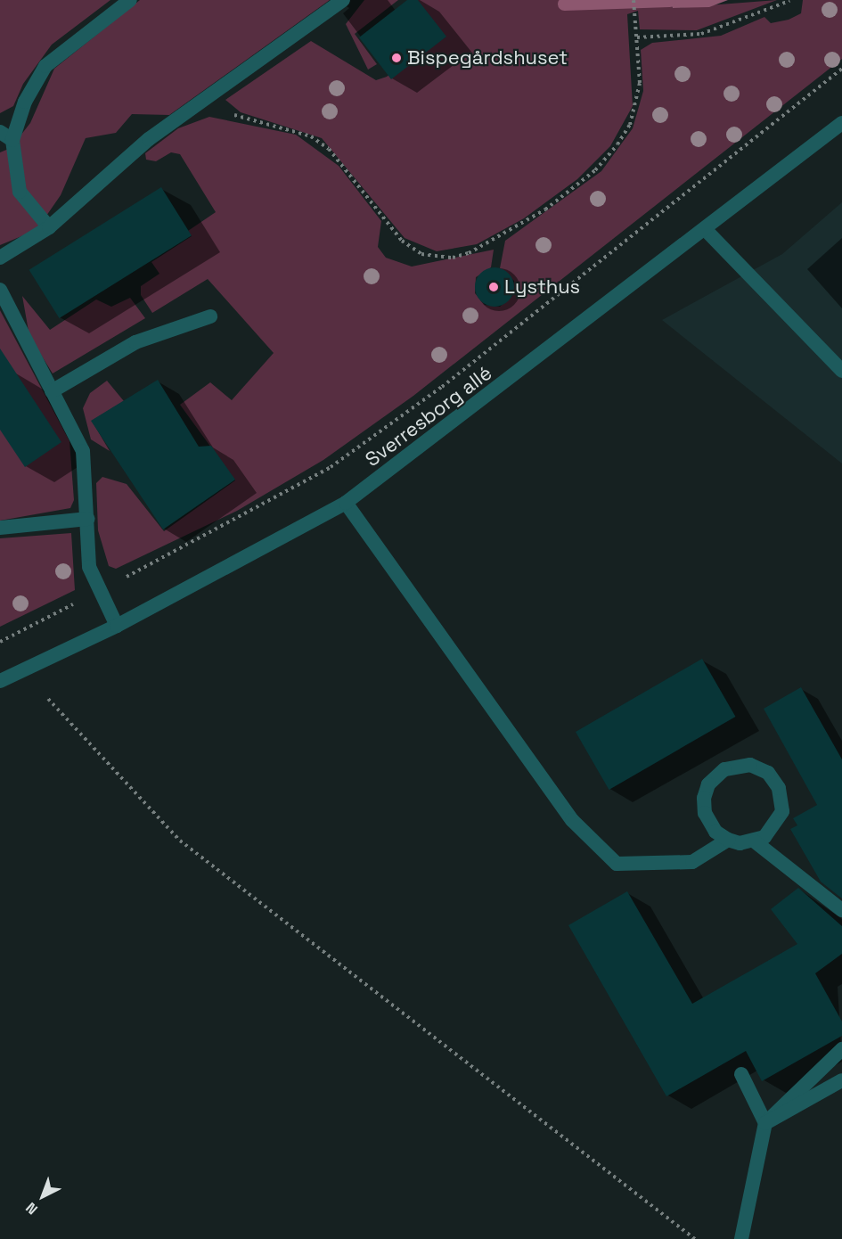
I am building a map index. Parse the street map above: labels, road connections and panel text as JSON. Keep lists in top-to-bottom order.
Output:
{
  "streets": {
    "street": ["Sverresborg allé"]
  },
  "places": ["Bispegårdshuset", "Lysthus"],
  "north": "bottom left"
}
